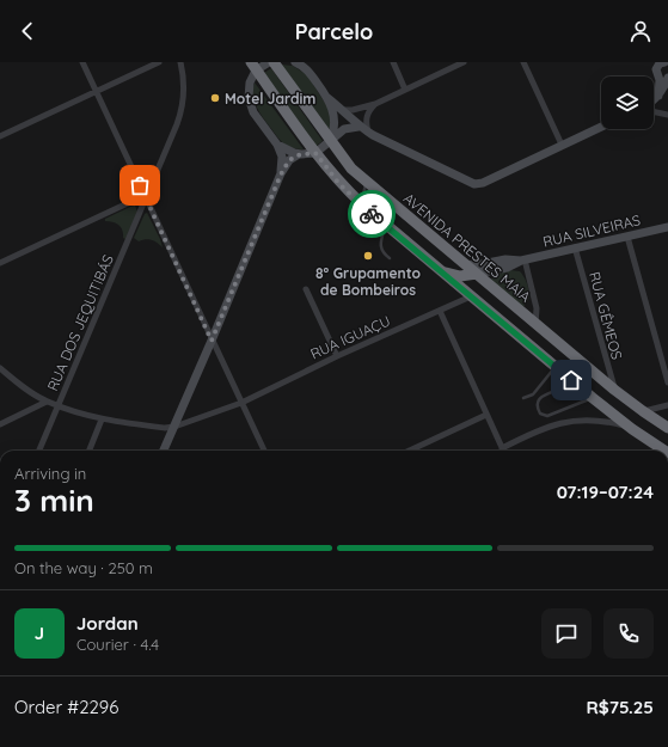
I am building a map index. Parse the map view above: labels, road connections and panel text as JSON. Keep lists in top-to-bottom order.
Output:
{
  "streets": {
    "highway": ["AVENIDA PRESTES MAIA"],
    "street": [
      "RUA SILVEIRAS",
      "RUA GÊMEOS",
      "RUA DOS JEQUITIBÁS",
      "RUA IGUAÇU"
    ]
  },
  "crossings": [
    ["RUA SILVEIRAS", "AVENIDA PRESTES MAIA"],
    ["RUA SILVEIRAS", "RUA GÊMEOS"],
    ["AVENIDA PRESTES MAIA", "RUA GÊMEOS"]
  ],
  "places": ["Motel Jardim", "8° Grupamento de Bombeiros"],
  "page": {
    "header": "Parcelo",
    "heading": ["3 min", "Arriving in", "07:19–07:24"],
    "panel": [
      "Jordan",
      "Courier · 4.4",
      "Order #2296",
      "R$75.25"
    ],
    "bar": "On the way · 250 m",
    "round": "J"
  }
}
